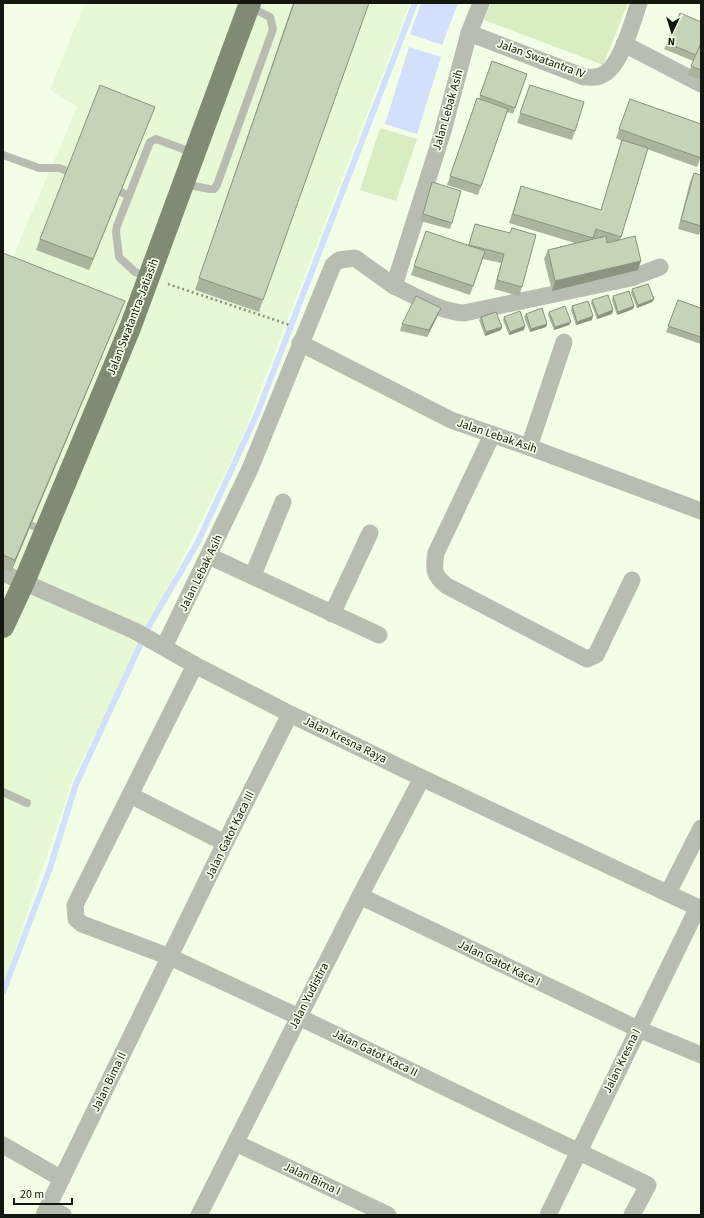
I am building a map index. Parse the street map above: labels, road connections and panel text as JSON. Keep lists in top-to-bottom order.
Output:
{
  "streets": {
    "main road": ["Jalan Swatantra-Jatiasih"],
    "street": [
      "Jalan Swatantra IV",
      "Jalan Lebak Asih",
      "Jalan Kresna Raya",
      "Jalan Gatot Kaca III",
      "Jalan Gatot Kaca I",
      "Jalan Yudistira",
      "Jalan Gatot Kaca II",
      "Jalan Kresna I",
      "Jalan Bima II",
      "Jalan Bima I"
    ]
  },
  "crossings": [
    ["Jalan Swatantra IV", "Jalan Lebak Asih"],
    ["Jalan Lebak Asih", "Jalan Kresna Raya"],
    ["Jalan Swatantra-Jatiasih", "Jalan Kresna Raya"],
    ["Jalan Kresna Raya", "Jalan Gatot Kaca III"],
    ["Jalan Kresna Raya", "Jalan Yudistira"],
    ["Jalan Kresna Raya", "Jalan Kresna I"],
    ["Jalan Gatot Kaca III", "Jalan Gatot Kaca II"],
    ["Jalan Gatot Kaca III", "Jalan Bima II"],
    ["Jalan Gatot Kaca I", "Jalan Yudistira"],
    ["Jalan Gatot Kaca I", "Jalan Kresna I"],
    ["Jalan Yudistira", "Jalan Gatot Kaca II"],
    ["Jalan Yudistira", "Jalan Bima I"],
    ["Jalan Gatot Kaca II", "Jalan Kresna I"],
    ["Jalan Gatot Kaca II", "Jalan Bima II"]
  ],
  "scale_bar": "20 m",
  "north": "bottom"
}
